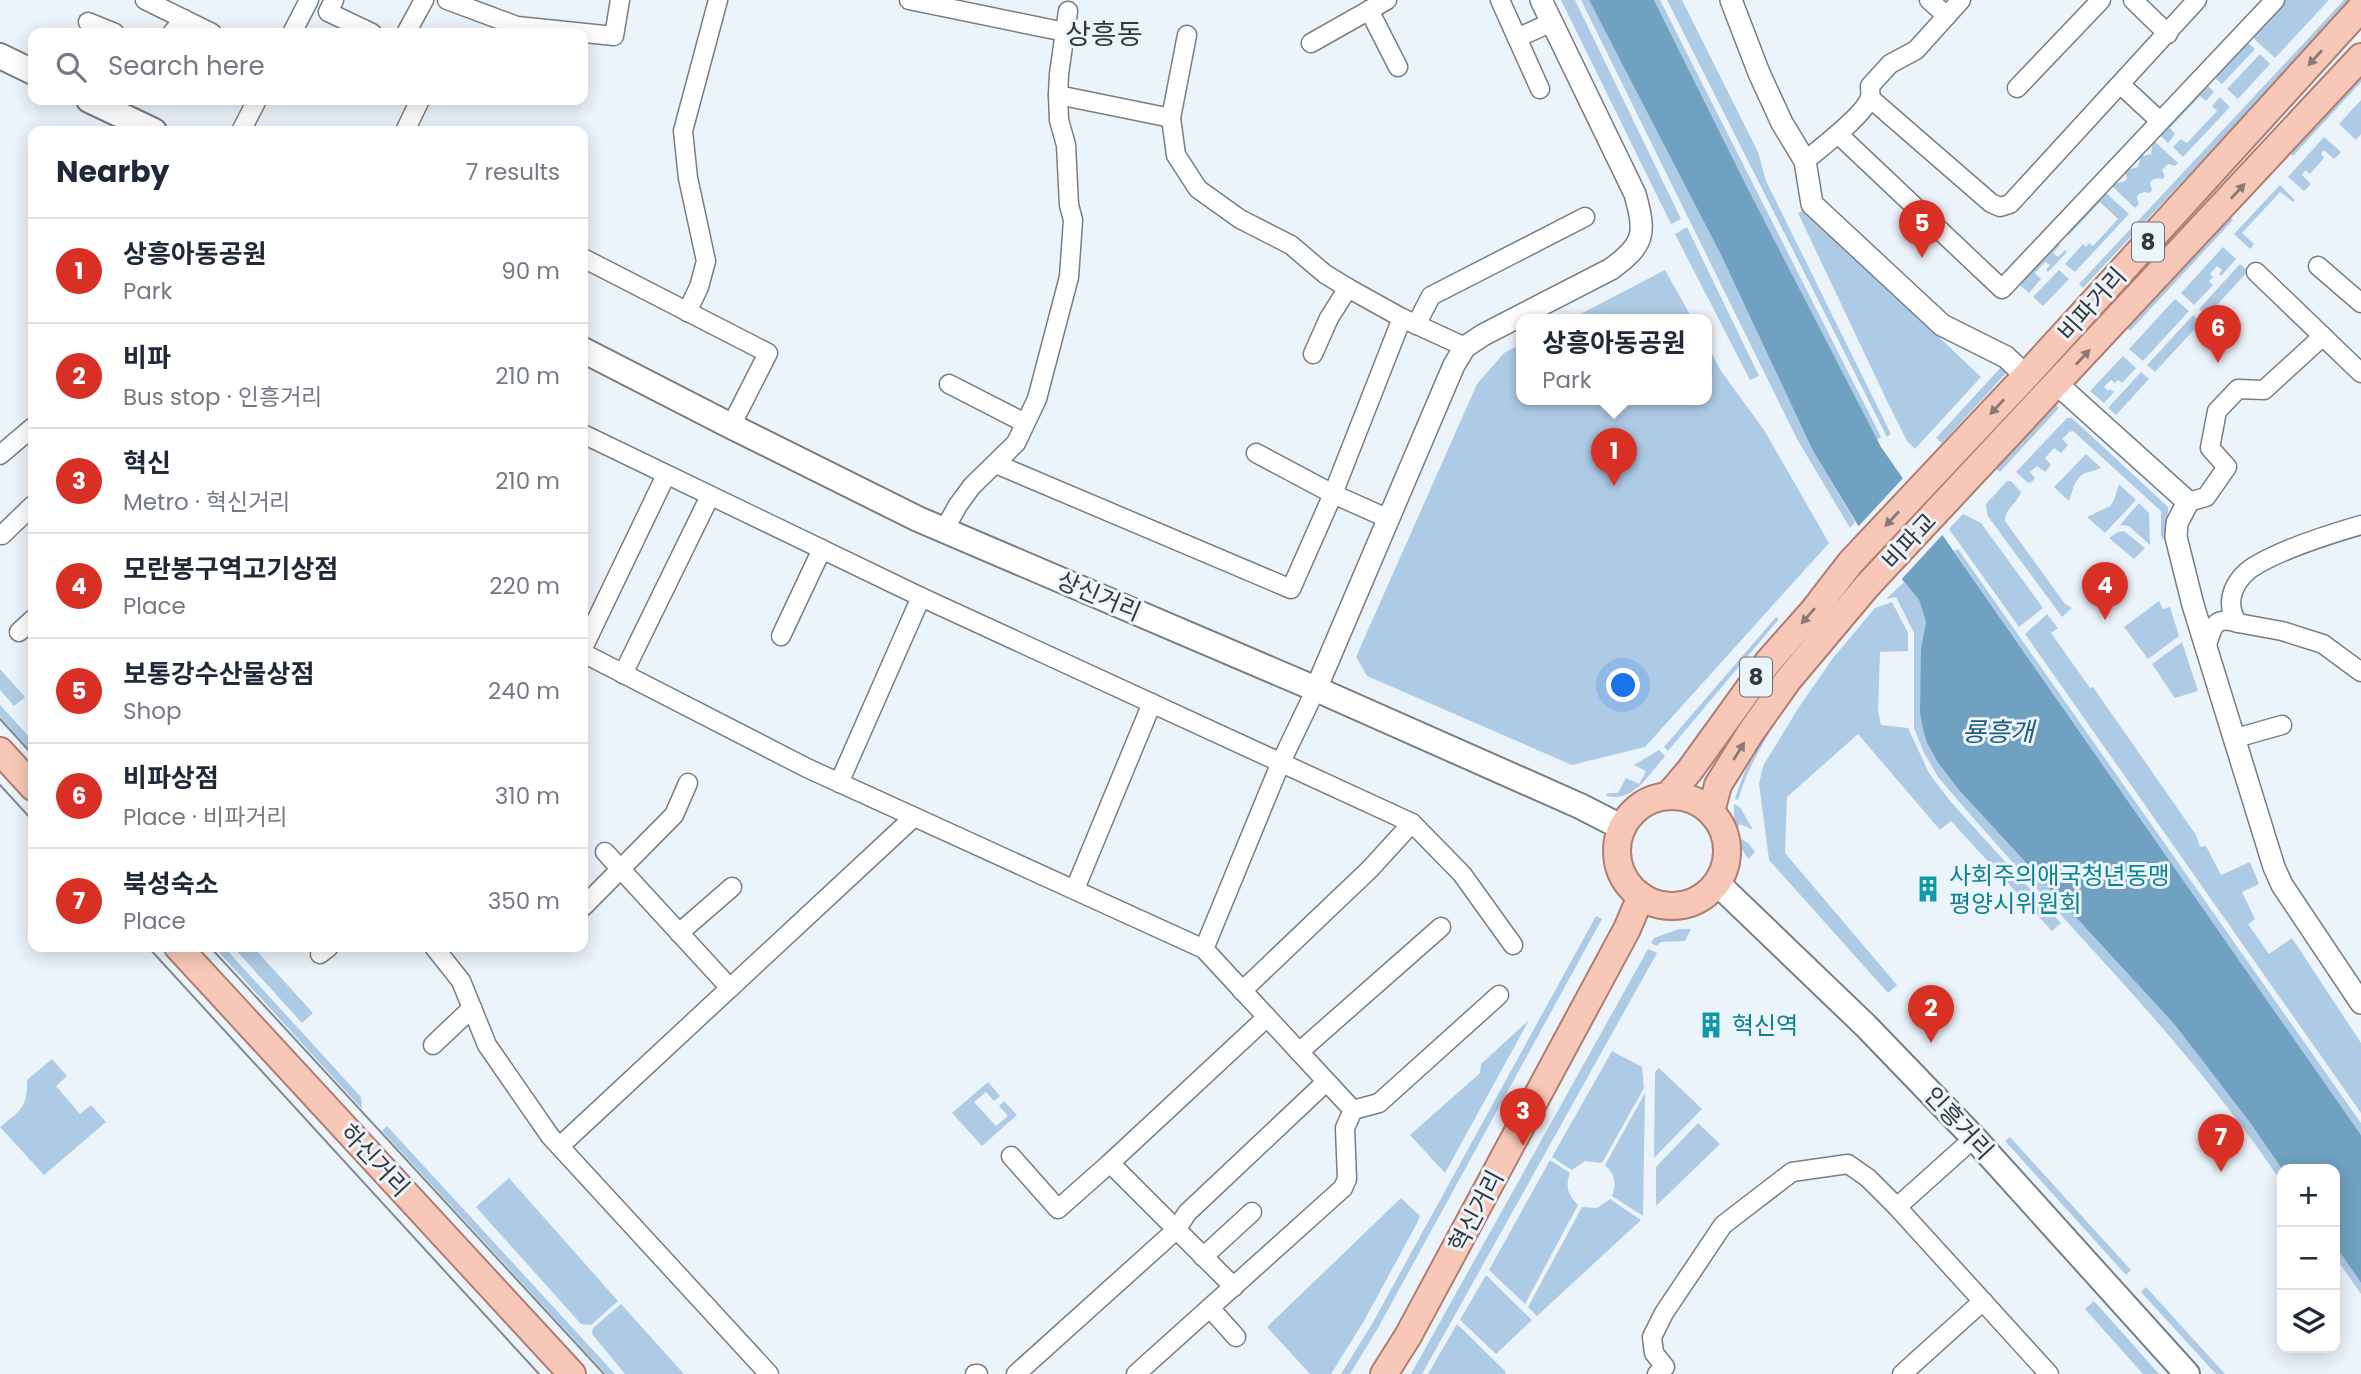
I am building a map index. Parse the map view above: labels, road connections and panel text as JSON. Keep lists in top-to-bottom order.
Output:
{
  "streets": {
    "main road": [
      "8",
      "비파거리",
      "비파교",
      "상신거리",
      "인흥거리",
      "하신거리",
      "혁신거리"
    ]
  },
  "crossings": [
    ["비파거리", "비파교"],
    ["비파교", "상신거리"],
    ["비파교", "인흥거리"],
    ["비파교", "혁신거리"],
    ["상신거리", "인흥거리"],
    ["상신거리", "혁신거리"],
    ["인흥거리", "혁신거리"]
  ],
  "districts": ["상흥동"],
  "water": ["룡흥개"],
  "places": {
    "building": ["사회주의애국청년동맹 평양시위원회", "혁신역"]
  },
  "page": {
    "search": "Search here",
    "heading": ["Nearby", "7 results"],
    "pins": [
      "5",
      "6",
      "1",
      "4",
      "2",
      "3",
      "7"
    ],
    "list": [
      {
        "mark": "1",
        "name": "상흥아동공원",
        "note": "Park",
        "value": "90 m"
      },
      {
        "mark": "2",
        "name": "비파",
        "note": "Bus stop · 인흥거리",
        "value": "210 m"
      },
      {
        "mark": "3",
        "name": "혁신",
        "note": "Metro · 혁신거리",
        "value": "210 m"
      },
      {
        "mark": "4",
        "name": "모란봉구역고기상점",
        "note": "Place",
        "value": "220 m"
      },
      {
        "mark": "5",
        "name": "보통강수산물상점",
        "note": "Shop",
        "value": "240 m"
      },
      {
        "mark": "6",
        "name": "비파상점",
        "note": "Place · 비파거리",
        "value": "310 m"
      },
      {
        "mark": "7",
        "name": "북성숙소",
        "note": "Place",
        "value": "350 m"
      }
    ],
    "popup": ["상흥아동공원", "Park"],
    "map_buttons": ["+", "−"]
  }
}
